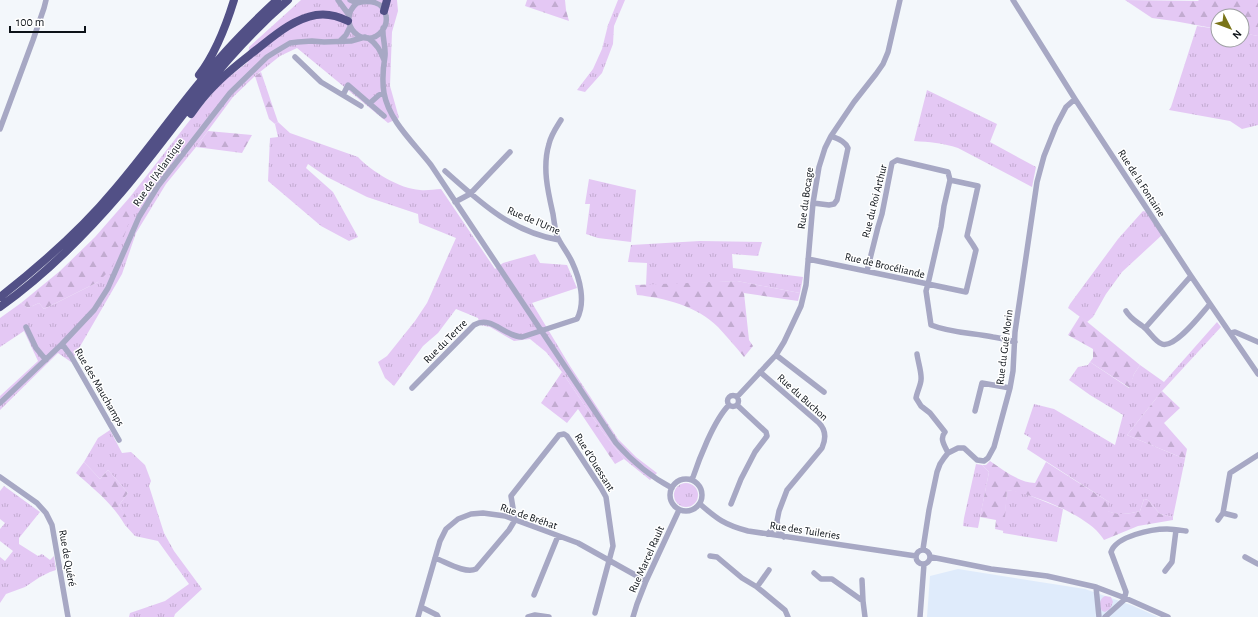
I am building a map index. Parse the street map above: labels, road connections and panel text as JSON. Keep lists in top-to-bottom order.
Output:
{
  "streets": {
    "street": [
      "Rue de l'Atlantique",
      "Rue de la Fontaine",
      "Rue du Bocage",
      "Rue du Roi Arthur",
      "Rue de l'Urne",
      "Rue de Brocéliande",
      "Rue du Tertre",
      "Rue du Gué Morin",
      "Rue des Mauchamps",
      "Rue du Buchon",
      "Rue d'Ouessant",
      "Rue de Bréhat",
      "Rue des Tuileries",
      "Rue de Quéré",
      "Rue Marcel Rault"
    ]
  },
  "crossings": [
    ["Rue de l'Atlantique", "Rue des Mauchamps"],
    ["Rue de la Fontaine", "Rue du Gué Morin"],
    ["Rue du Bocage", "Rue de Brocéliande"],
    ["Rue du Bocage", "Rue du Buchon"],
    ["Rue du Roi Arthur", "Rue de Brocéliande"],
    ["Rue de l'Urne", "Rue du Tertre"],
    ["Rue de Brocéliande", "Rue du Gué Morin"],
    ["Rue du Buchon", "Rue des Tuileries"],
    ["Rue d'Ouessant", "Rue de Bréhat"],
    ["Rue de Bréhat", "Rue Marcel Rault"],
    ["Rue des Tuileries", "Rue Marcel Rault"]
  ],
  "scale_bar": "100 m",
  "north": "bottom right"
}
